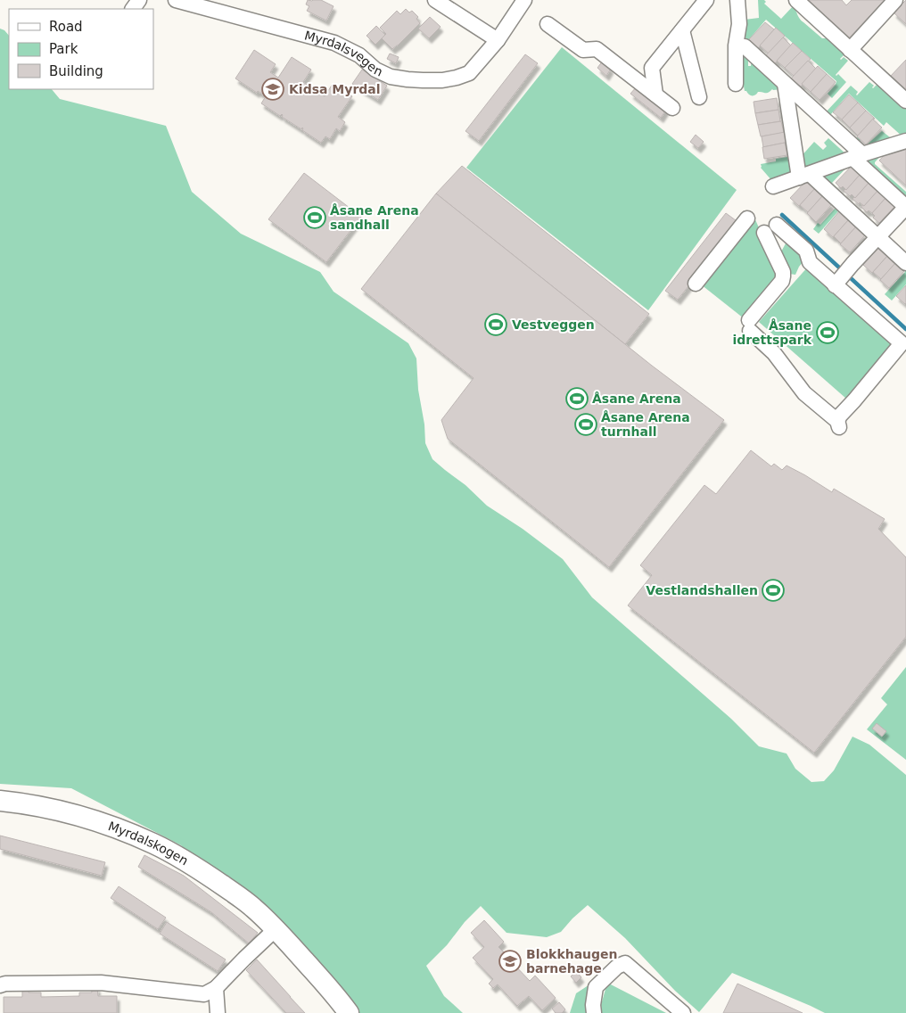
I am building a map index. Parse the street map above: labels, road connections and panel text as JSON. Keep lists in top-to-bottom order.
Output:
{
  "streets": {
    "main road": ["Myrdalskogen"],
    "street": ["Myrdalsvegen"]
  },
  "places": {
    "school or university": ["Kidsa Myrdal", "Blokkhaugen barnehage"],
    "sports": [
      "Åsane Arena sandhall",
      "Vestveggen",
      "Åsane idrettspark",
      "Åsane Arena",
      "Åsane Arena turnhall",
      "Vestlandshallen"
    ]
  },
  "legend": ["Road", "Park", "Building"]
}
